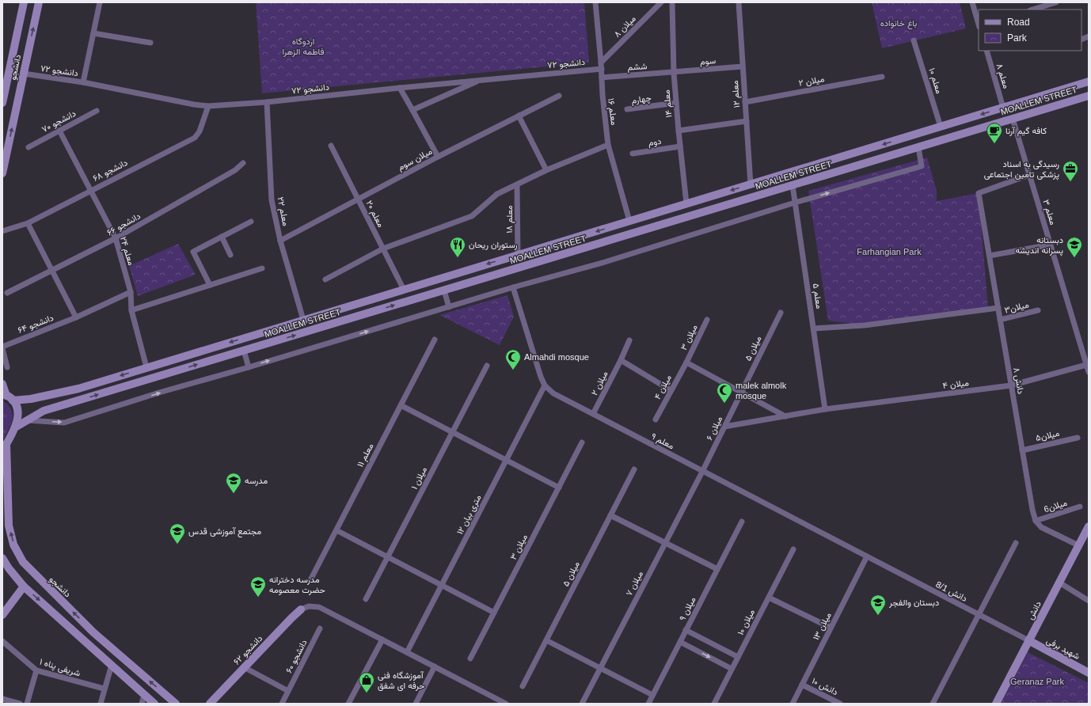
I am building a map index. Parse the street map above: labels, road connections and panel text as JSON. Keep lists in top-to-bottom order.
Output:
{
  "streets": {
    "main road": [
      "دانشجو",
      "MOALLEM STREET",
      "دانش",
      "شهید برفی",
      "دانشجو ۶۲"
    ],
    "street": [
      "میلان ۸",
      "سوم",
      "دانشجو ۷۲",
      "ششم",
      "معلم ۸",
      "میلان ۲",
      "معلم ۱۰",
      "معلم ۱۲",
      "چهارم",
      "معلم ۱۴",
      "معلم ۱۶",
      "دانشجو ۷۰",
      "دوم",
      "میلان سوم",
      "دانشجو ۶۸",
      "معلم ۲۲",
      "معلم ۳",
      "معلم ۲۰",
      "معلم ۱۸",
      "دانشجو ۶۶",
      "معلم ۲۴",
      "معلم ۵",
      "میلان۳",
      "دانشجو ۶۴",
      "میلان ۳",
      "میلان ۵",
      "دانش ۸",
      "میلان ۴",
      "میلان ۶",
      "میلان۵",
      "معلم ۹",
      "معلم ۱۱",
      "میلان ۱",
      "میلان6",
      "۱۲ متری بیان",
      "میلان ۷",
      "دانش 8/1",
      "میلان ۹",
      "میلان ۱۰",
      "میلان ۱۳",
      "دانشجو ۶۰",
      "شریفی پناه ۱",
      "دانش ۱۰"
    ]
  },
  "crossings": [
    ["میلان ۸", "معلم ۱۶"],
    ["سوم", "ششم"],
    ["سوم", "معلم ۱۲"],
    ["سوم", "معلم ۱۴"],
    ["دانشجو ۷۲", "دانشجو"],
    ["دانشجو ۷۲", "معلم ۱۶"],
    ["دانشجو ۷۲", "دانشجو ۶۸"],
    ["دانشجو ۷۲", "معلم ۲۲"],
    ["ششم", "معلم ۱۴"],
    ["ششم", "معلم ۱۶"],
    ["معلم ۸", "MOALLEM STREET"],
    ["میلان ۲", "معلم ۱۲"],
    ["میلان ۲", "معلم ۹"],
    ["معلم ۱۰", "MOALLEM STREET"],
    ["معلم ۱۲", "MOALLEM STREET"],
    ["چهارم", "معلم ۱۴"],
    ["MOALLEM STREET", "معلم ۱۴"],
    ["MOALLEM STREET", "معلم ۱۶"],
    ["MOALLEM STREET", "معلم ۲۲"],
    ["MOALLEM STREET", "معلم ۳"],
    ["MOALLEM STREET", "معلم ۲۰"],
    ["MOALLEM STREET", "معلم ۱۸"],
    ["MOALLEM STREET", "معلم ۲۴"],
    ["MOALLEM STREET", "معلم ۵"],
    ["معلم ۱۴", "دوم"],
    ["دانشجو ۷۰", "معلم ۲۴"],
    ["میلان سوم", "معلم ۲۲"],
    ["میلان سوم", "معلم ۲۰"],
    ["دانشجو ۶۸", "معلم ۲۴"],
    ["معلم ۳", "دانش ۸"],
    ["معلم ۳", "میلان ۴"],
    ["دانشجو ۶۶", "معلم ۲۴"],
    ["معلم ۲۴", "دانشجو ۶۴"],
    ["معلم ۵", "میلان ۴"],
    ["میلان۳", "دانش ۸"],
    ["میلان ۳", "میلان ۴"],
    ["میلان ۵", "میلان ۶"],
    ["دانش ۸", "میلان ۴"],
    ["دانش ۸", "میلان۵"],
    ["دانش ۸", "میلان6"],
    ["میلان ۴", "میلان ۶"],
    ["میلان ۶", "معلم ۹"],
    ["میلان ۶", "میلان ۷"],
    ["معلم ۹", "۱۲ متری بیان"],
    ["معلم ۹", "میلان ۷"],
    ["معلم ۹", "دانش 8/1"],
    ["معلم ۹", "میلان ۱۳"],
    ["دانش 8/1", "دانش"],
    ["دانش 8/1", "میلان ۱۳"],
    ["دانش 8/1", "شهید برفی"],
    ["دانش", "شهید برفی"],
    ["میلان ۱۳", "دانش ۱۰"]
  ],
  "one_way": ["دانشجو"],
  "parks": [
    "باغ خانواده",
    "اردوگاه فاطمه الزهرا",
    "Farhangian Park",
    "Geranaz Park"
  ],
  "places": {
    "cafe": ["کافه گیم آرنا"],
    "office": ["رسیدگی به اسناد پزشکی تامین اجتماعی"],
    "restaurant": ["رستوران ریحان"],
    "school or university": [
      "دبستانه پسرانه اندیشه",
      "مدرسه",
      "مجتمع آموزشی قدس",
      "مدرسه دخترانه حضرت معصومه",
      "دبستان والفجر"
    ],
    "mosque": ["Almahdi mosque", "malek almolk mosque"],
    "shop": ["آموزشگاه فنی حرفه ای شفق"]
  },
  "legend": ["Road", "Park"]
}
